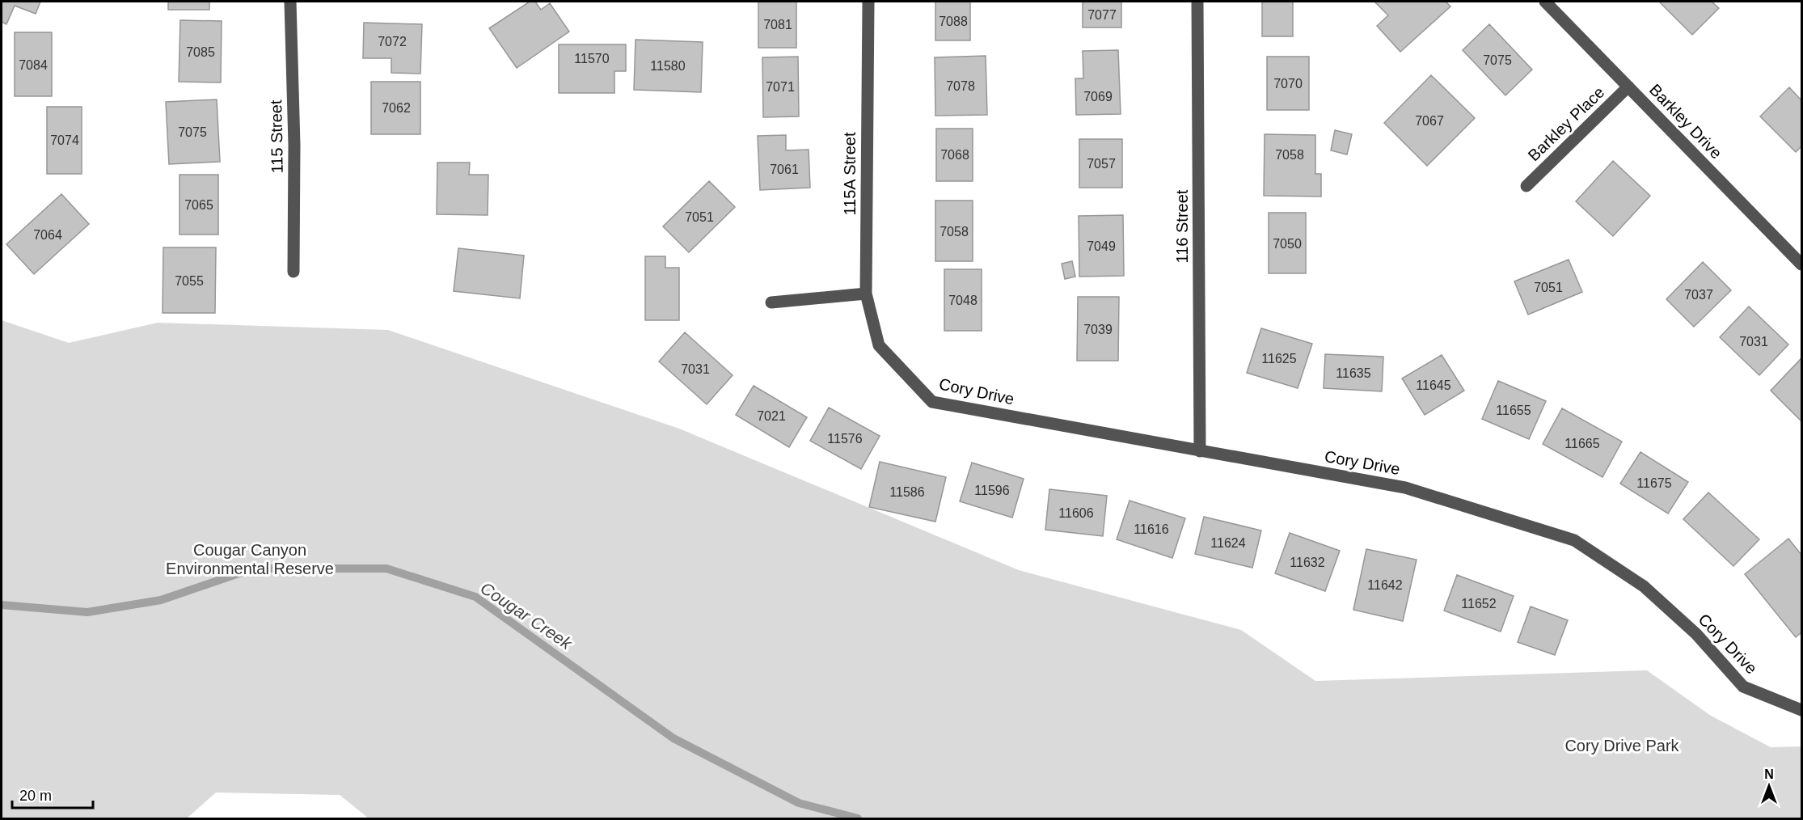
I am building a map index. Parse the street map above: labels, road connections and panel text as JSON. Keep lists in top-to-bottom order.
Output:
{
  "streets": {
    "street": [
      "Barkley Drive",
      "Barkley Place",
      "115 Street",
      "115A Street",
      "116 Street",
      "Cory Drive"
    ]
  },
  "crossings": [
    ["Barkley Drive", "Barkley Place"],
    ["115A Street", "Cory Drive"],
    ["116 Street", "Cory Drive"]
  ],
  "water": ["Cougar Creek"],
  "parks": ["Cougar Canyon Environmental Reserve", "Cory Drive Park"],
  "house_numbers": [
    "7077",
    "7088",
    "7081",
    "7072",
    "7085",
    "11570",
    "7075",
    "7084",
    "11580",
    "7070",
    "7078",
    "7071",
    "7069",
    "7062",
    "7067",
    "7075",
    "7074",
    "7068",
    "7058",
    "7057",
    "7061",
    "7065",
    "7051",
    "7058",
    "7064",
    "7050",
    "7049",
    "7055",
    "7051",
    "7037",
    "7048",
    "7039",
    "7031",
    "11625",
    "7031",
    "11635",
    "11645",
    "11655",
    "7021",
    "11576",
    "11665",
    "11675",
    "11596",
    "11586",
    "11606",
    "11616",
    "11624",
    "11632",
    "11642",
    "11652"
  ],
  "scale_bar": "20 m",
  "north": "top"
}
